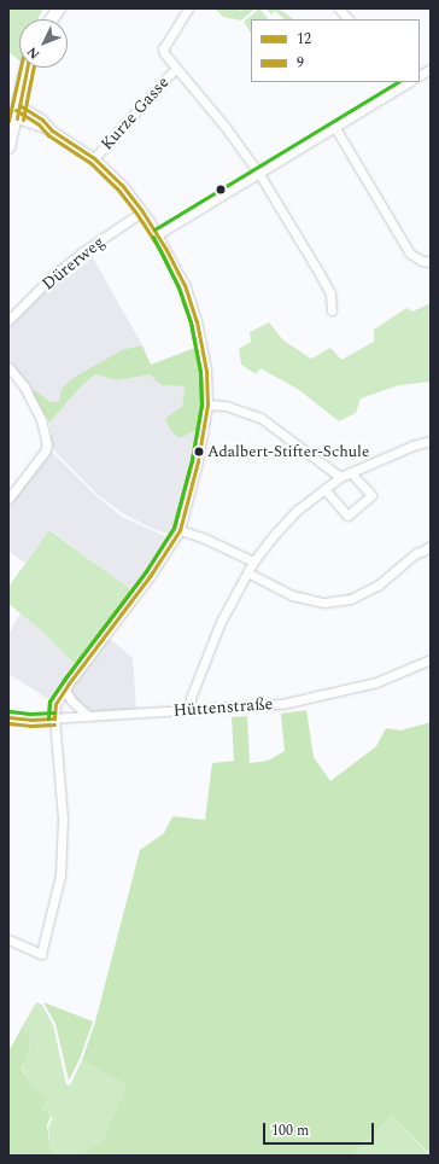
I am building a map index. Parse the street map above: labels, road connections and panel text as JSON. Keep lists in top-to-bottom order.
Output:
{
  "streets": {
    "street": ["Kurze Gasse", "Dürerweg", "Hüttenstraße"]
  },
  "places": ["Adalbert-Stifter-Schule"],
  "lines": ["transit line 12", "transit line 9"],
  "legend": ["12", "9"],
  "scale_bar": "100 m",
  "north": "bottom left"
}
